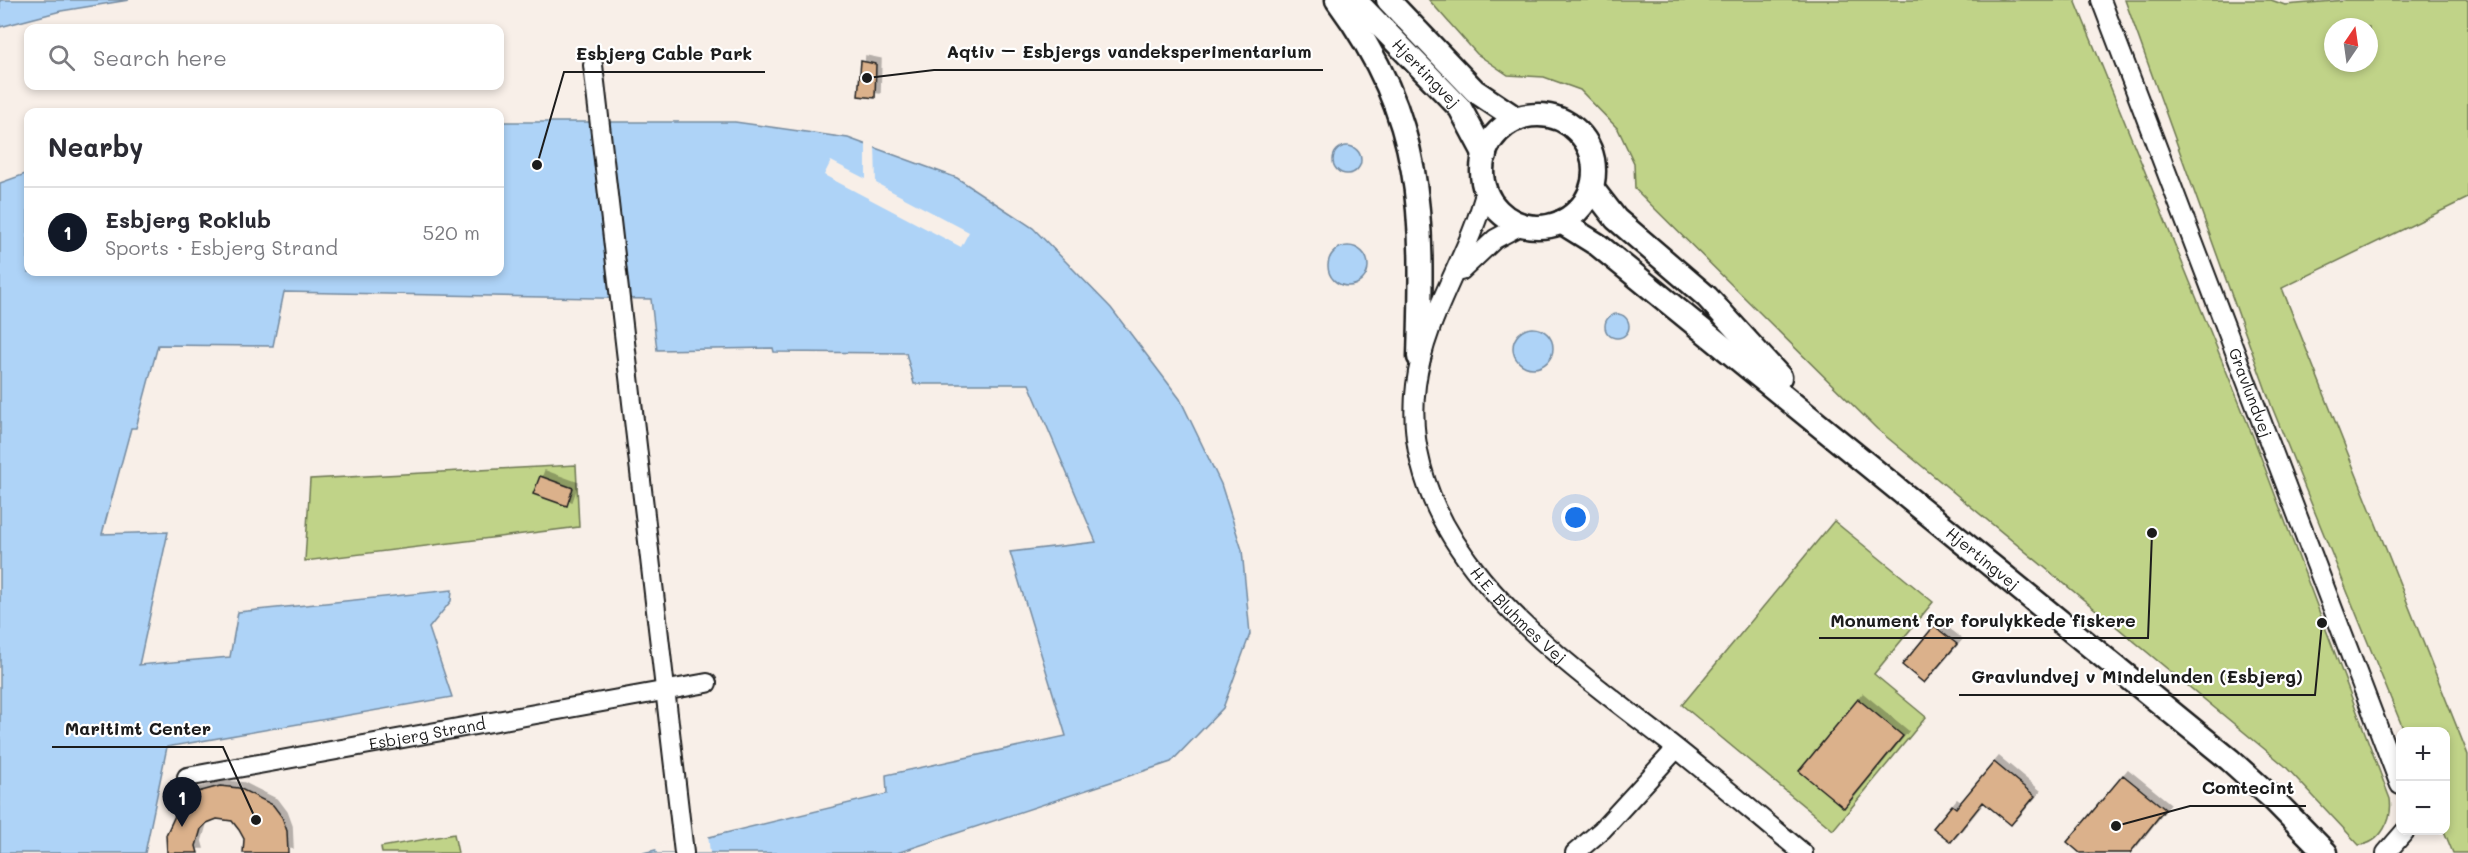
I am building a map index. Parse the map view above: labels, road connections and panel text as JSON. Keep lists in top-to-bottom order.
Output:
{
  "streets": {
    "main road": ["Hjertingvej"],
    "street": ["Gravlundvej", "H.E. Bluhmes Vej", "Esbjerg Strand"]
  },
  "crossings": [
    ["Hjertingvej", "H.E. Bluhmes Vej"]
  ],
  "places": [
    "Aqtiv – Esbjergs vandeksperimentarium",
    "Esbjerg Cable Park",
    "Monument for forulykkede fiskere",
    "Gravlundvej v Mindelunden (Esbjerg)",
    "Maritimt Center",
    "Comtecint"
  ],
  "north": "top",
  "page": {
    "search": "Search here",
    "heading": "Nearby",
    "list": [
      {
        "mark": "1",
        "name": "Esbjerg Roklub",
        "note": "Sports · Esbjerg Strand",
        "value": "520 m"
      }
    ],
    "map_buttons": ["+", "−"],
    "pins": "1"
  }
}
